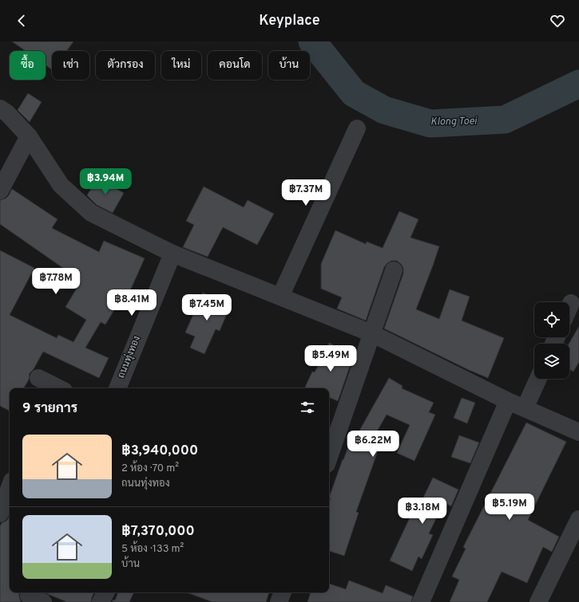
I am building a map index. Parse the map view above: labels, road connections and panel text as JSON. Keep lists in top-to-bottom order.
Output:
{
  "streets": {
    "street": ["ถนนทุ่งทอง"]
  },
  "water": ["Klong Toei"],
  "page": {
    "header": "Keyplace",
    "chip": [
      "ซื้อ",
      "เช่า",
      "ตัวกรอง",
      "ใหม่",
      "คอนโด",
      "บ้าน"
    ],
    "price": [
      "฿3.94M",
      "฿7.37M",
      "฿7.78M",
      "฿8.41M",
      "฿7.45M",
      "฿5.49M",
      "฿6.22M",
      "฿5.19M",
      "฿3.18M"
    ],
    "heading": "9 รายการ",
    "list": [
      {
        "name": "฿3,940,000",
        "note": "2 ห้อง · 70 m² · ถนนทุ่งทอง"
      },
      {
        "name": "฿7,370,000",
        "note": "5 ห้อง · 133 m² · บ้าน"
      }
    ]
  }
}
